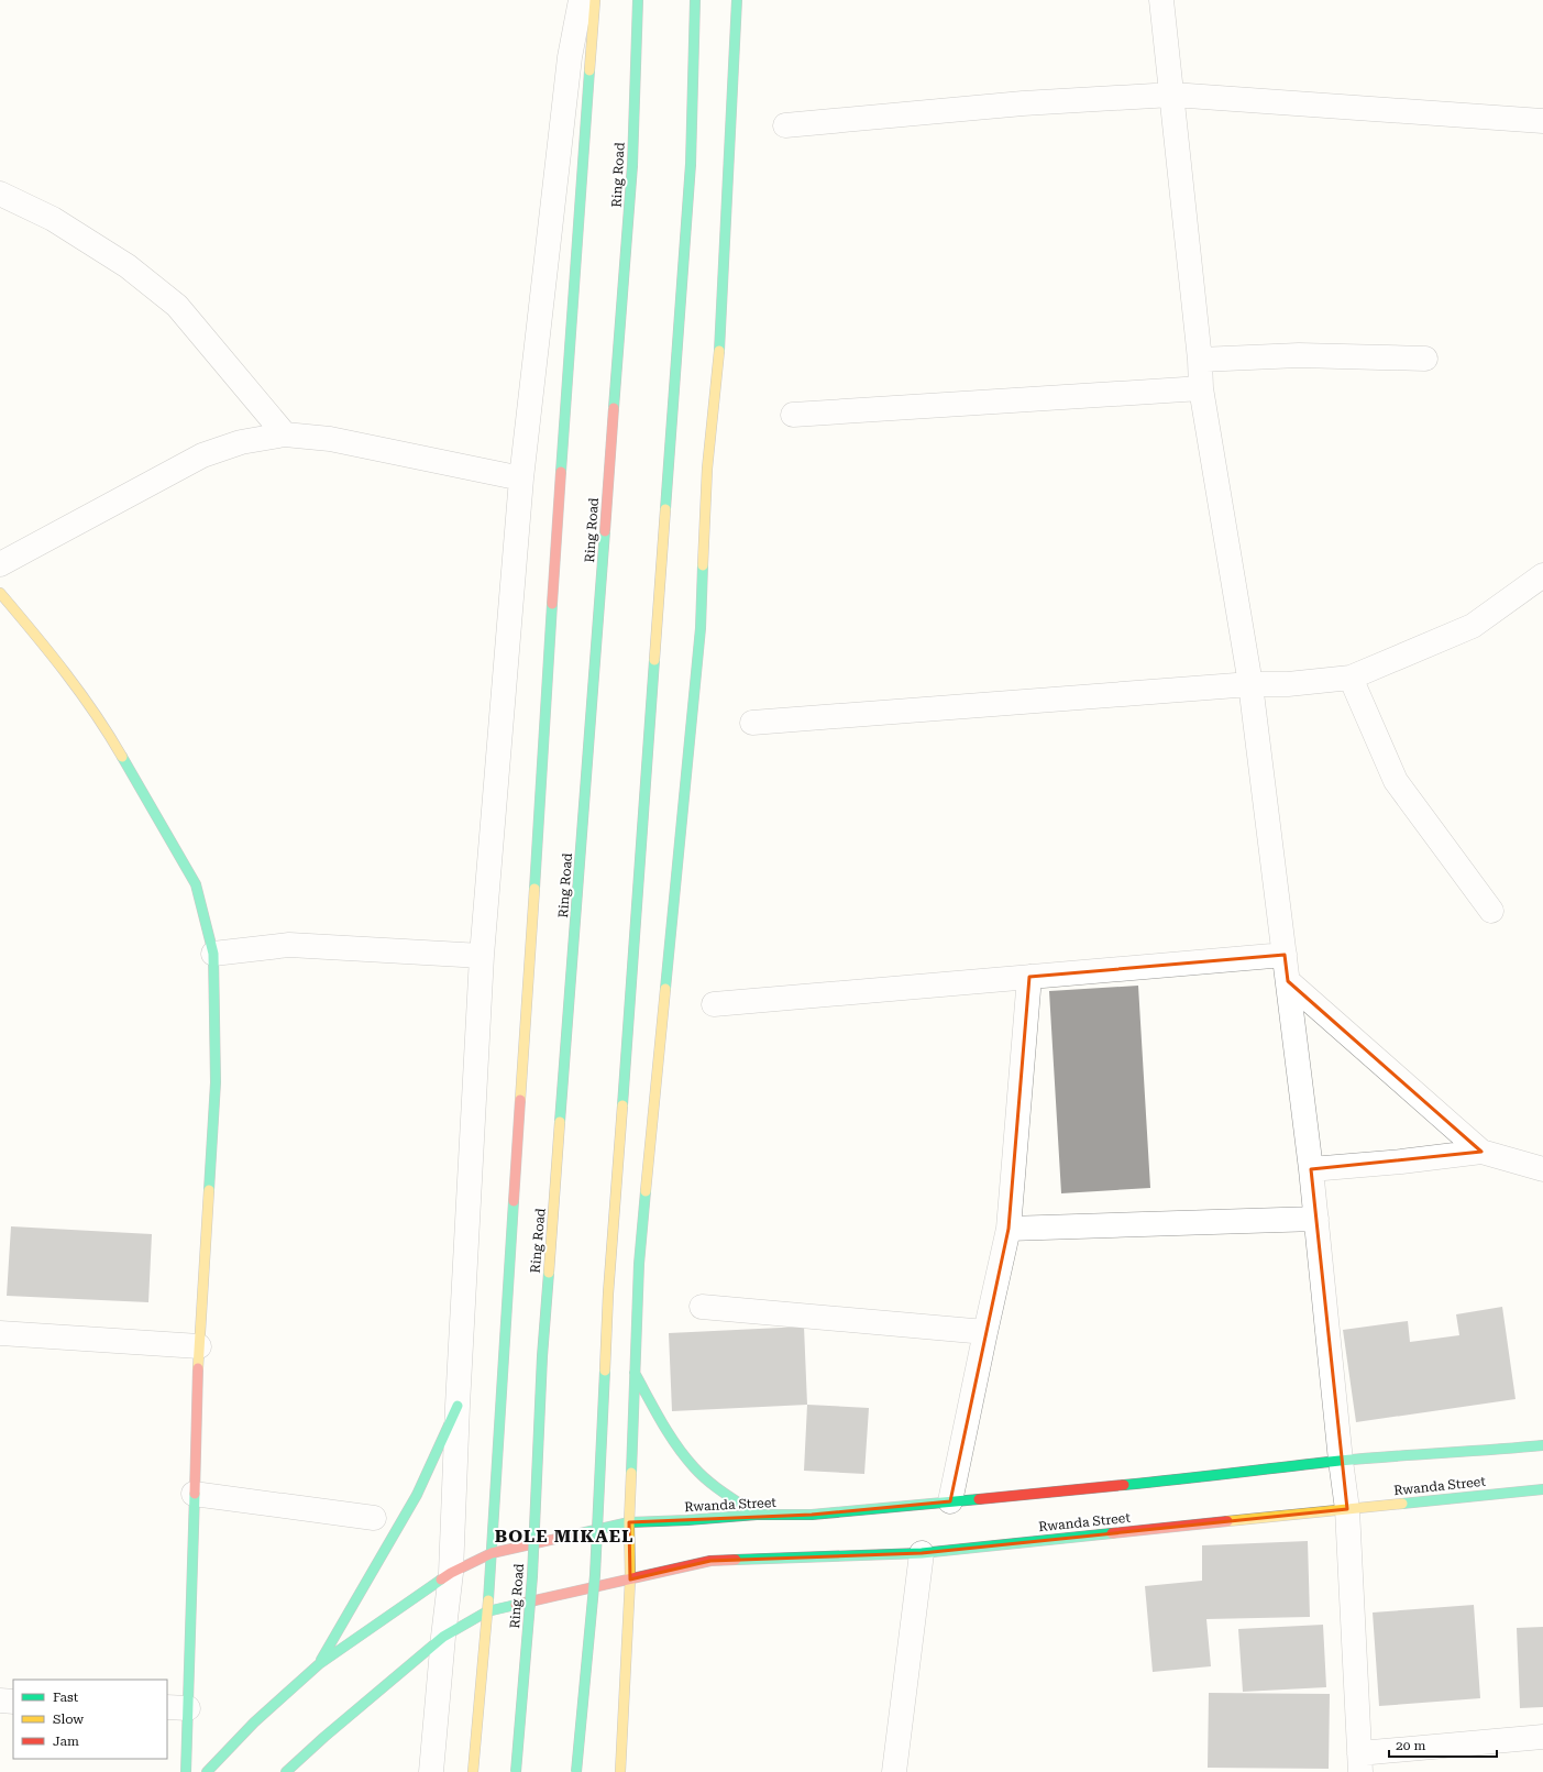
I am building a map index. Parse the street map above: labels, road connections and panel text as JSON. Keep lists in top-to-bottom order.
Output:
{
  "streets": {
    "main road": ["Ring Road", "Rwanda Street"]
  },
  "districts": ["BOLE MIKAEL"],
  "legend": ["Fast", "Slow", "Jam"],
  "scale_bar": "20 m"
}
